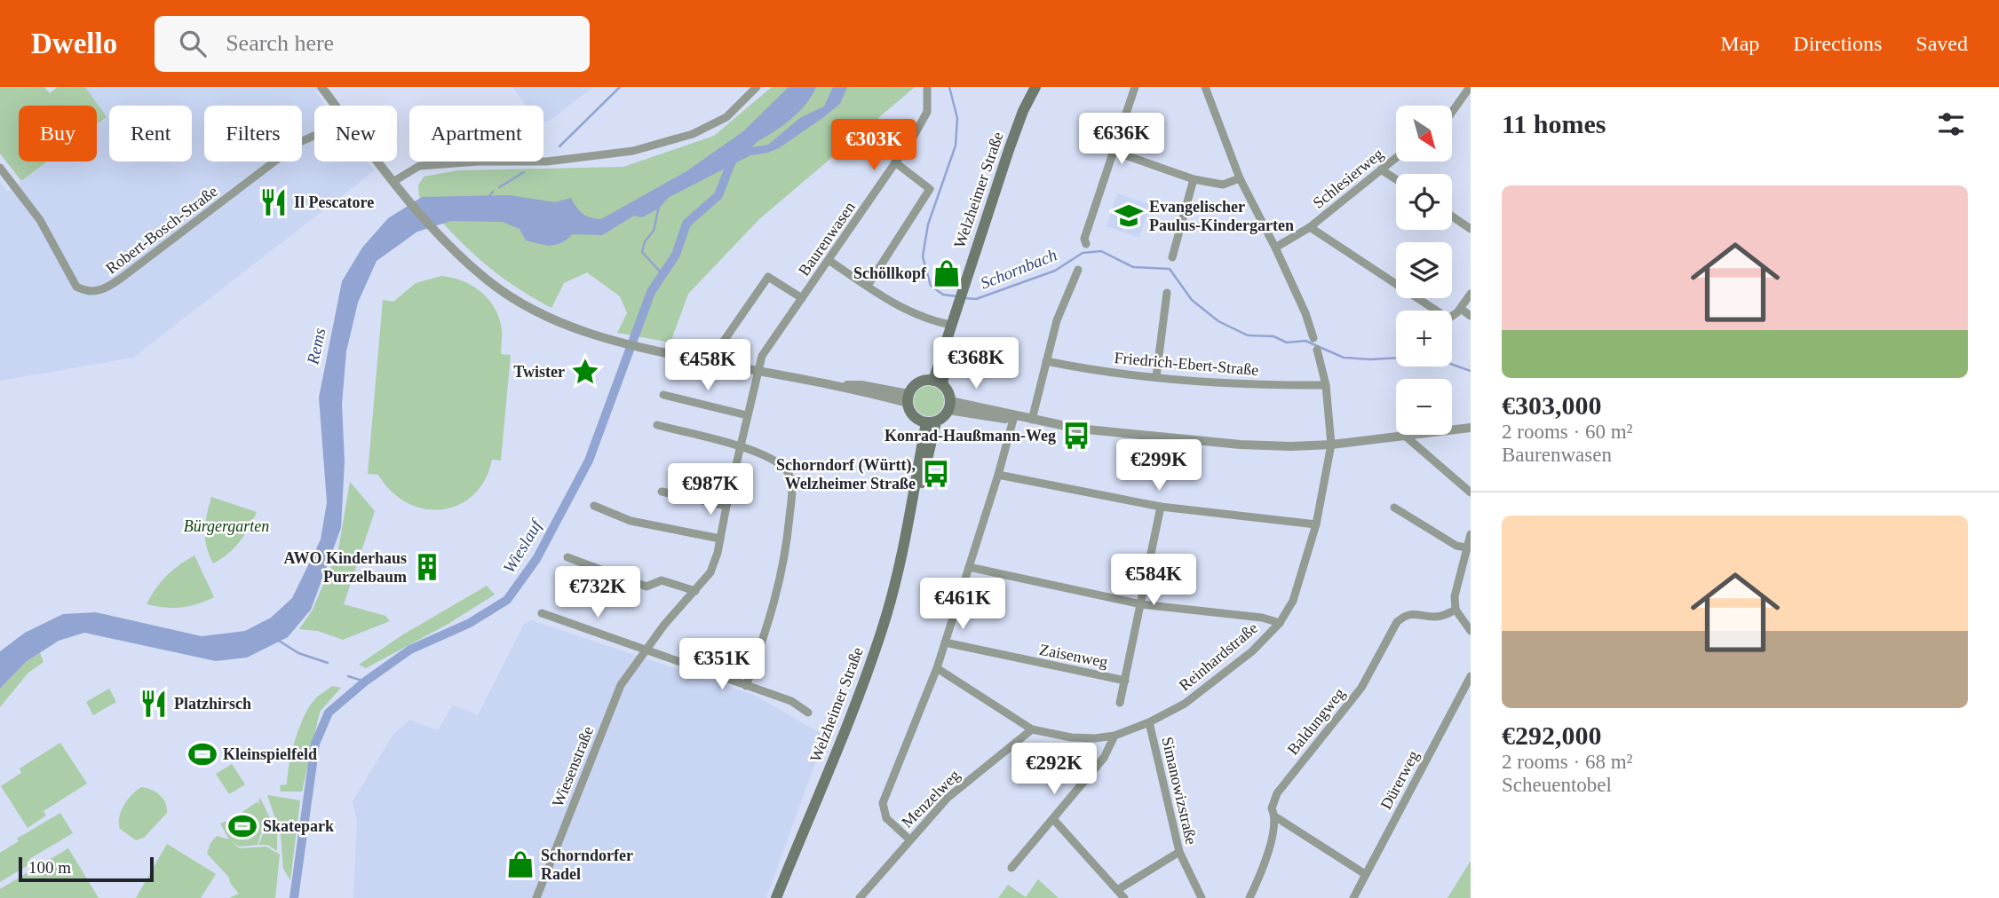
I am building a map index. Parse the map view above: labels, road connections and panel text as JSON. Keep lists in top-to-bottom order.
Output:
{
  "streets": {
    "main road": ["Welzheimer Straße"],
    "street": [
      "Schlesierweg",
      "Robert-Bosch-Straße",
      "Baurenwasen",
      "Friedrich-Ebert-Straße",
      "Zaisenweg",
      "Reinhardstraße",
      "Baldungweg",
      "Wiesenstraße",
      "Dürerweg",
      "Simanowizstraße",
      "Menzelweg"
    ]
  },
  "crossings": [
    ["Baurenwasen", "Wiesenstraße"],
    ["Friedrich-Ebert-Straße", "Reinhardstraße"],
    ["Reinhardstraße", "Simanowizstraße"],
    ["Reinhardstraße", "Menzelweg"]
  ],
  "water": ["Schornbach", "Rems", "Wieslauf"],
  "parks": ["Bürgergarten"],
  "places": {
    "restaurant": ["Il Pescatore", "Platzhirsch"],
    "school or university": ["Evangelischer Paulus-Kindergarten"],
    "shop": ["Schöllkopf", "Schorndorfer Radel"],
    "place": ["Twister"],
    "bus stop": ["Konrad-Haußmann-Weg", "Schorndorf (Württ), Welzheimer Straße"],
    "building": ["AWO Kinderhaus Purzelbaum"],
    "sports": ["Kleinspielfeld", "Skatepark"]
  },
  "scale_bar": "100 m",
  "north": "bottom right",
  "page": {
    "header": "Dwello",
    "search": "Search here",
    "nav": ["Map", "Directions", "Saved"],
    "heading": "11 homes",
    "map_buttons": ["+", "−"],
    "chip": [
      "Buy",
      "Rent",
      "Filters",
      "New",
      "Apartment"
    ],
    "price": [
      "€636K",
      "€303K",
      "€368K",
      "€458K",
      "€299K",
      "€987K",
      "€584K",
      "€732K",
      "€461K",
      "€351K",
      "€292K"
    ],
    "list": [
      {
        "name": "€303,000",
        "note": "2 rooms · 60 m² · Baurenwasen"
      },
      {
        "name": "€292,000",
        "note": "2 rooms · 68 m² · Scheuentobel"
      }
    ],
    "scale": "100 m"
  }
}
